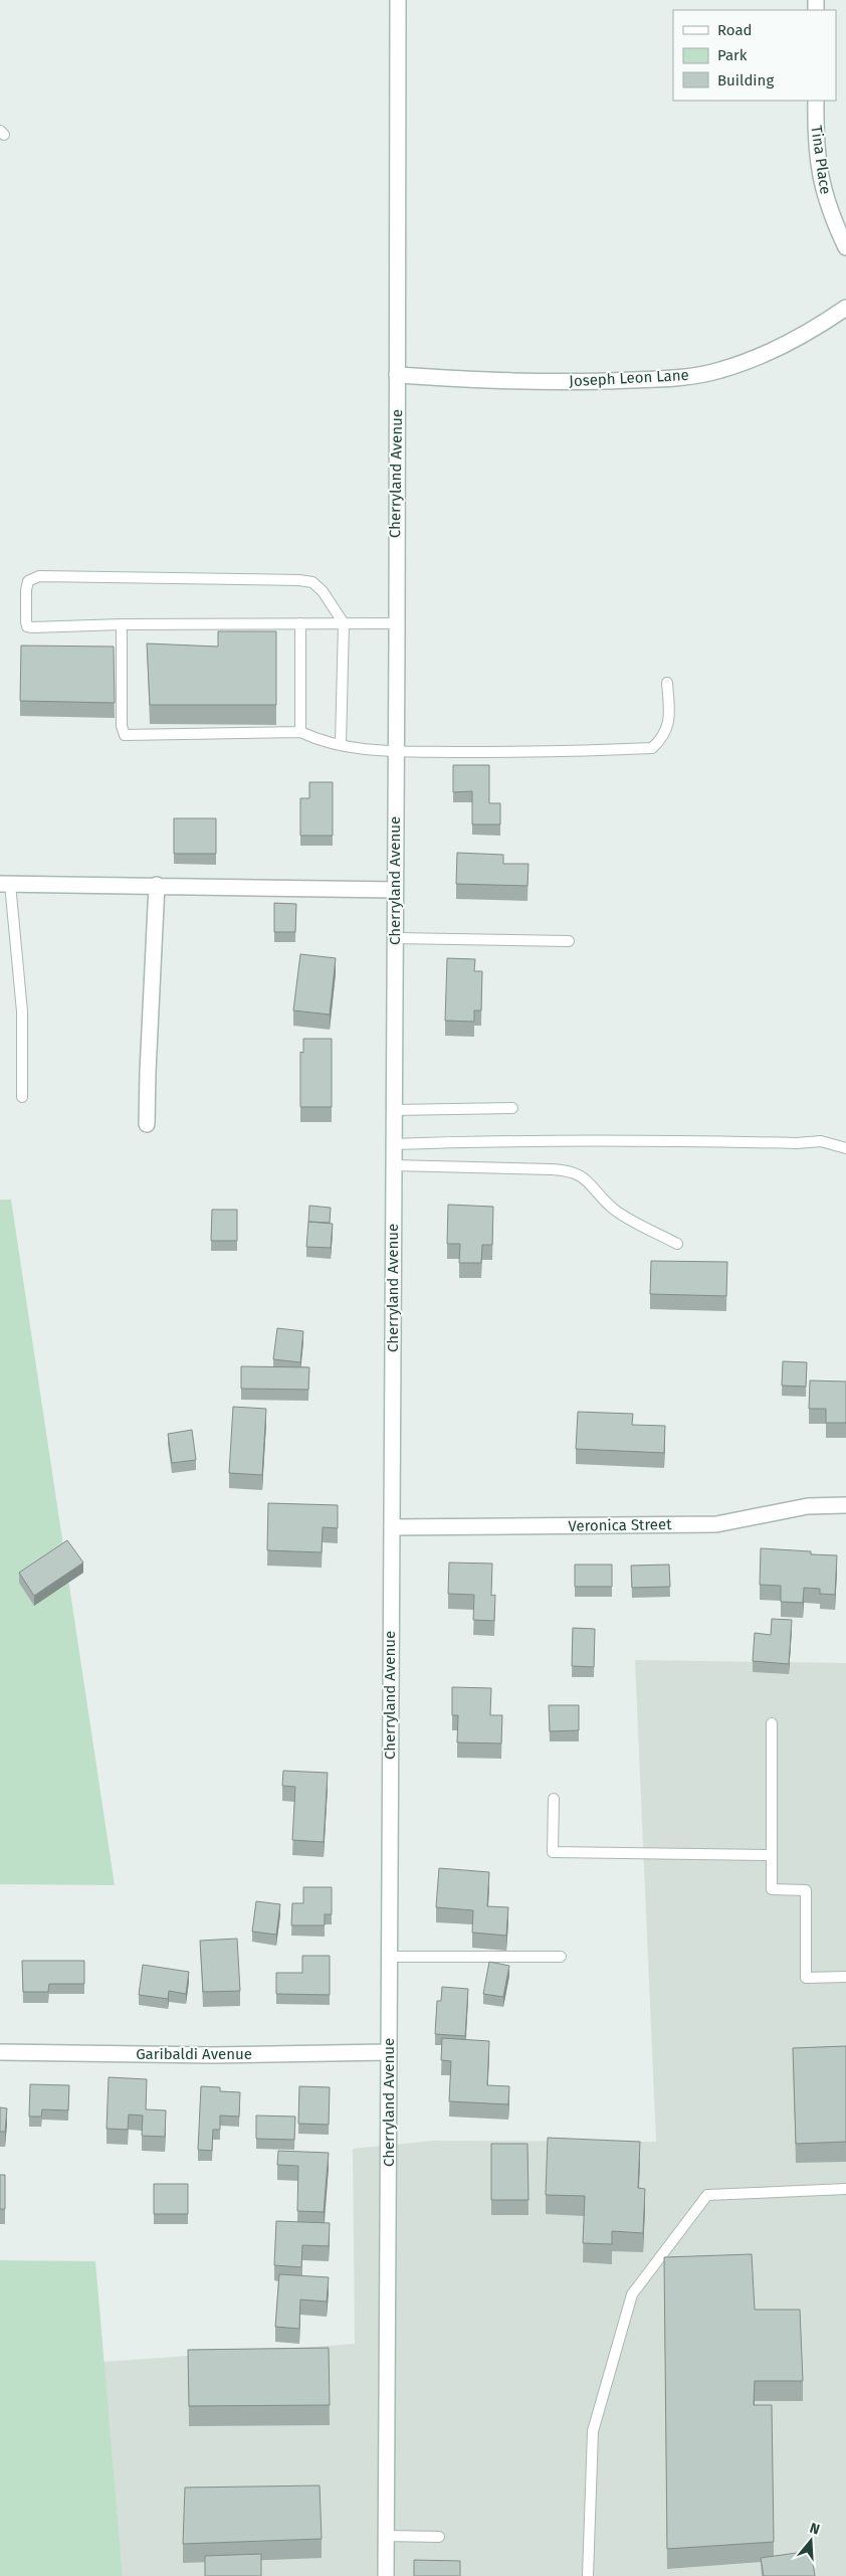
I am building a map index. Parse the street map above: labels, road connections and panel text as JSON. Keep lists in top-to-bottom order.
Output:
{
  "streets": {
    "street": [
      "Tina Place",
      "Joseph Leon Lane",
      "Cherryland Avenue",
      "Veronica Street",
      "Garibaldi Avenue"
    ]
  },
  "crossings": [
    ["Joseph Leon Lane", "Cherryland Avenue"],
    ["Cherryland Avenue", "Veronica Street"],
    ["Cherryland Avenue", "Garibaldi Avenue"]
  ],
  "legend": ["Road", "Park", "Building"],
  "north": "top"
}
